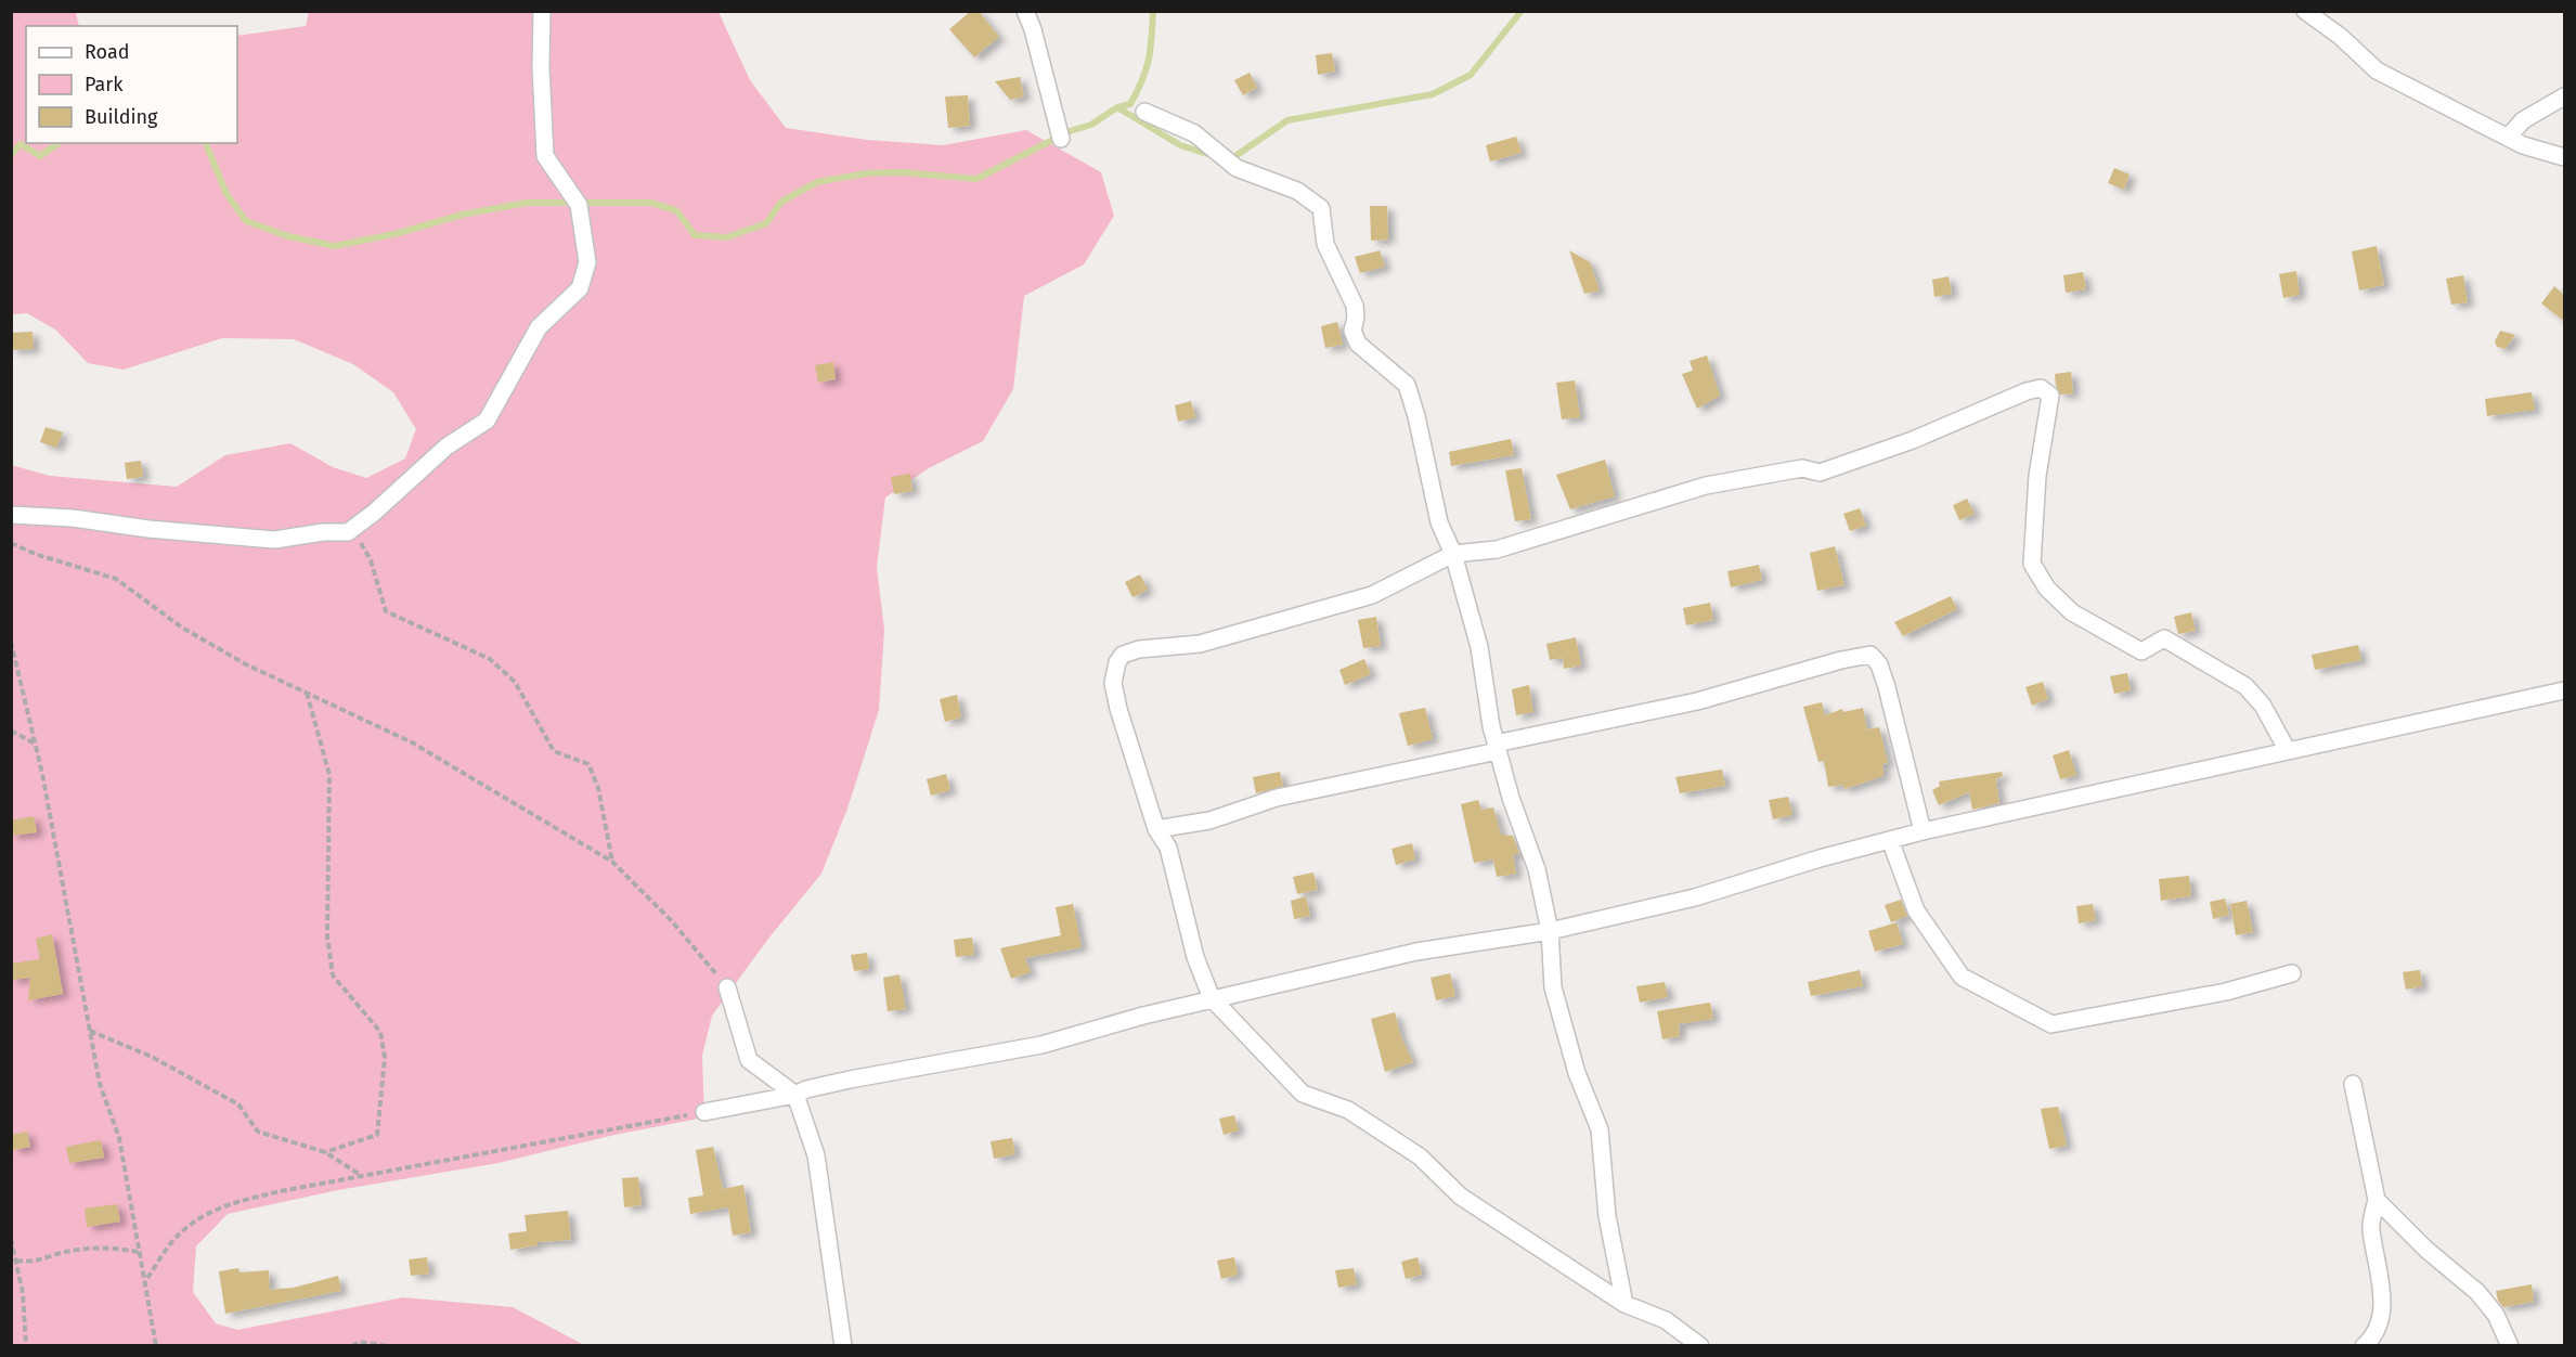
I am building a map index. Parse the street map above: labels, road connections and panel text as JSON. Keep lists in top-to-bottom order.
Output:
{
  "legend": ["Road", "Park", "Building"]
}
